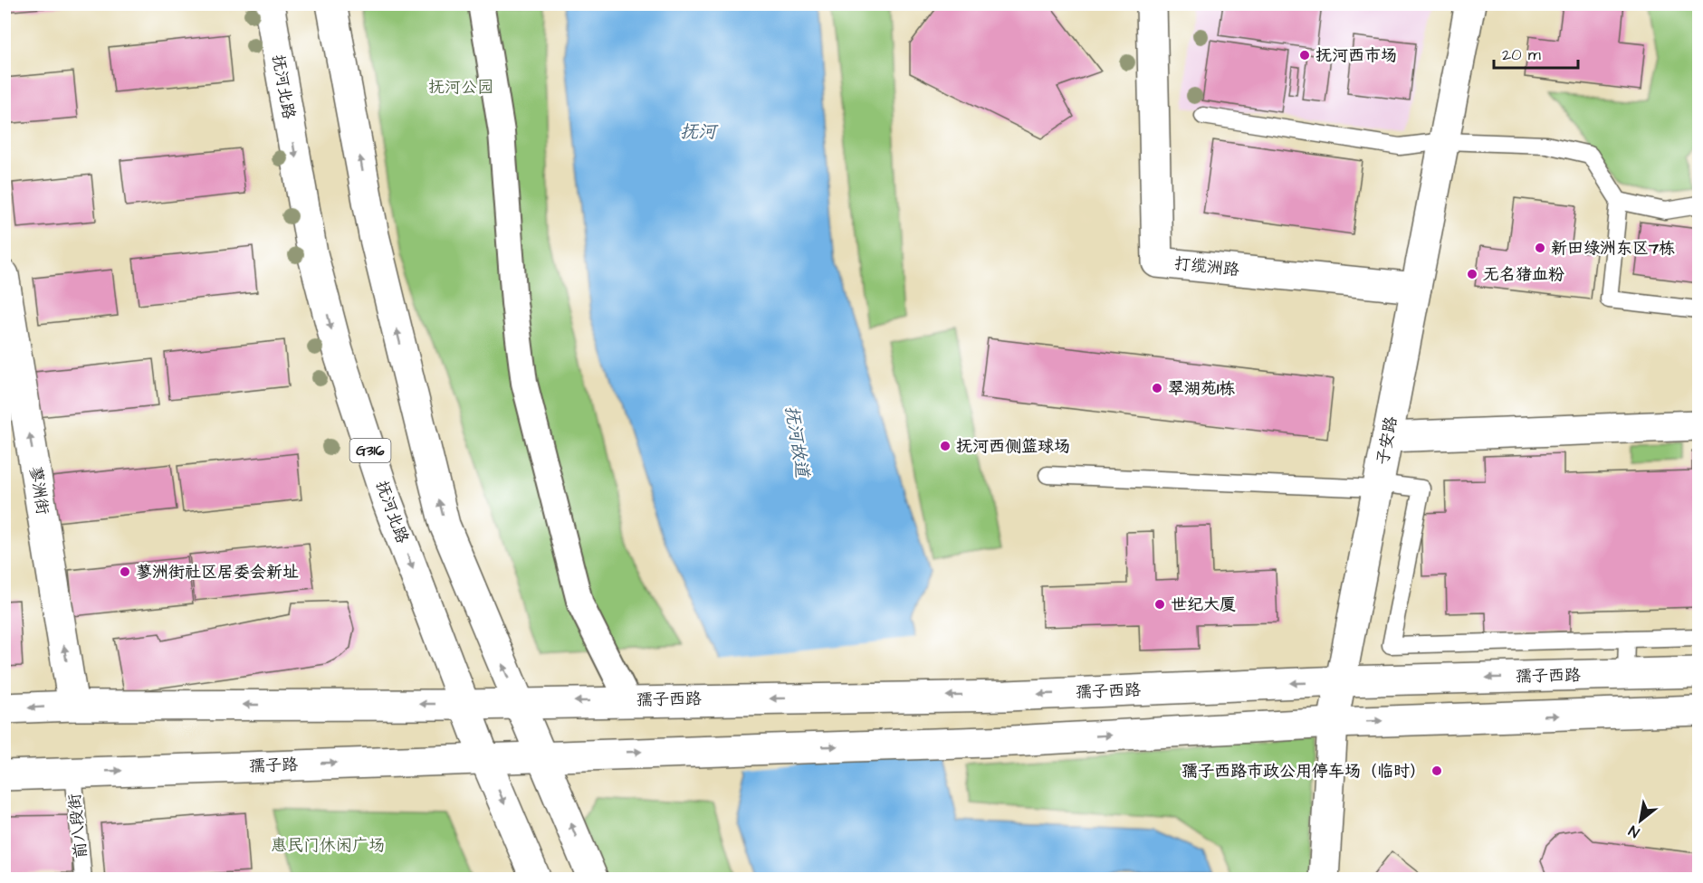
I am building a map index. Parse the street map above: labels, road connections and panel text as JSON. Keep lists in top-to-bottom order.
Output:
{
  "streets": {
    "main road": [
      "抚河北路",
      "打缆洲路",
      "子安路",
      "G316",
      "蓼洲街",
      "孺子西路",
      "孺子路"
    ],
    "lane": ["前八段街"]
  },
  "crossings": [
    ["抚河北路", "孺子路"],
    ["打缆洲路", "子安路"],
    ["子安路", "孺子西路"],
    ["孺子路", "前八段街"]
  ],
  "one_way": ["蓼洲街"],
  "water": ["抚河", "抚河故道"],
  "parks": ["抚河公园", "惠民门休闲广场"],
  "places": [
    "抚河西市场",
    "新田绿洲东区7栋",
    "无名猪血粉",
    "翠湖苑1栋",
    "抚河西侧篮球场",
    "蓼洲街社区居委会新址",
    "世纪大厦",
    "孺子西路市政公用停车场（临时）"
  ],
  "scale_bar": "20 m",
  "north": "bottom left"
}
